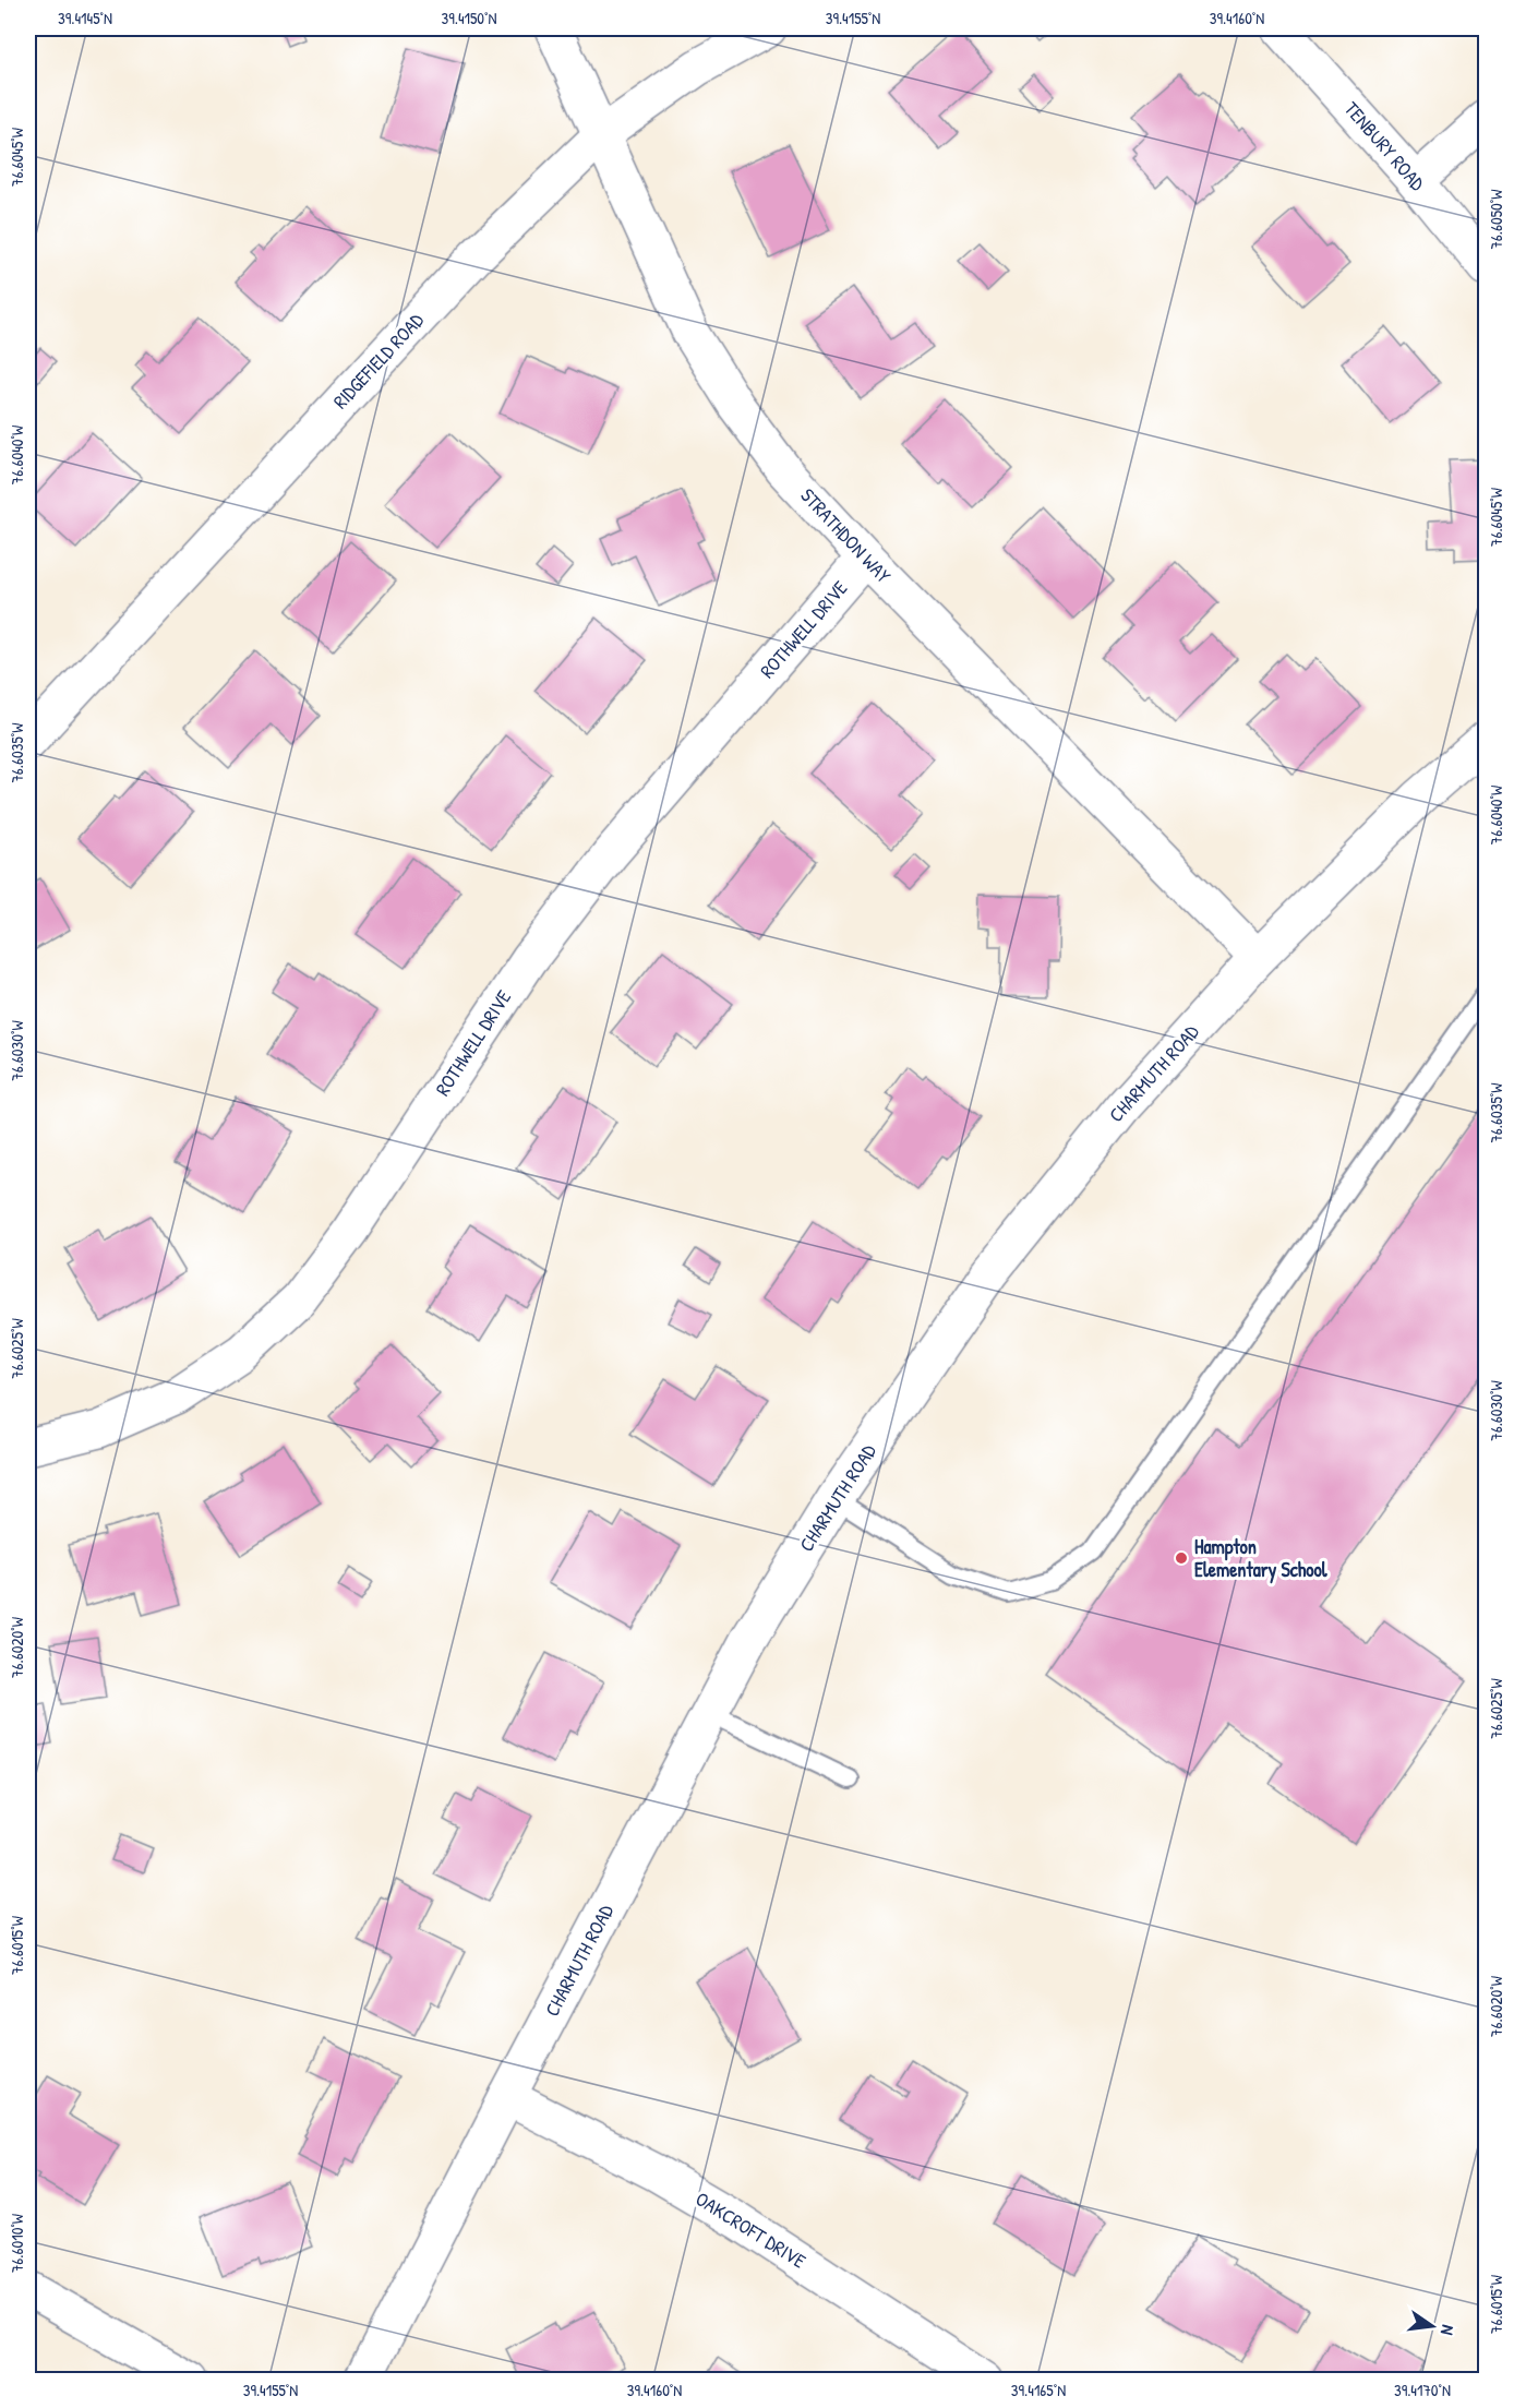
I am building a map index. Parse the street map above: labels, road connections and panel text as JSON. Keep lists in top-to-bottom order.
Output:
{
  "streets": {
    "street": [
      "TENBURY ROAD",
      "RIDGEFIELD ROAD",
      "STRATHDON WAY",
      "ROTHWELL DRIVE",
      "CHARMUTH ROAD",
      "OAKCROFT DRIVE"
    ]
  },
  "crossings": [
    ["RIDGEFIELD ROAD", "STRATHDON WAY"],
    ["STRATHDON WAY", "ROTHWELL DRIVE"],
    ["STRATHDON WAY", "CHARMUTH ROAD"],
    ["CHARMUTH ROAD", "OAKCROFT DRIVE"]
  ],
  "places": ["Hampton Elementary School"],
  "north": "right",
  "coordinates": [
    "39.4145°N",
    "39.4150°N",
    "39.4155°N",
    "39.4160°N",
    "76.6045°W",
    "76.6050°W",
    "76.6040°W",
    "76.6035°W",
    "76.6030°W",
    "76.6025°W",
    "76.6020°W",
    "76.6015°W",
    "76.6010°W",
    "39.4165°N",
    "39.4170°N"
  ]
}
